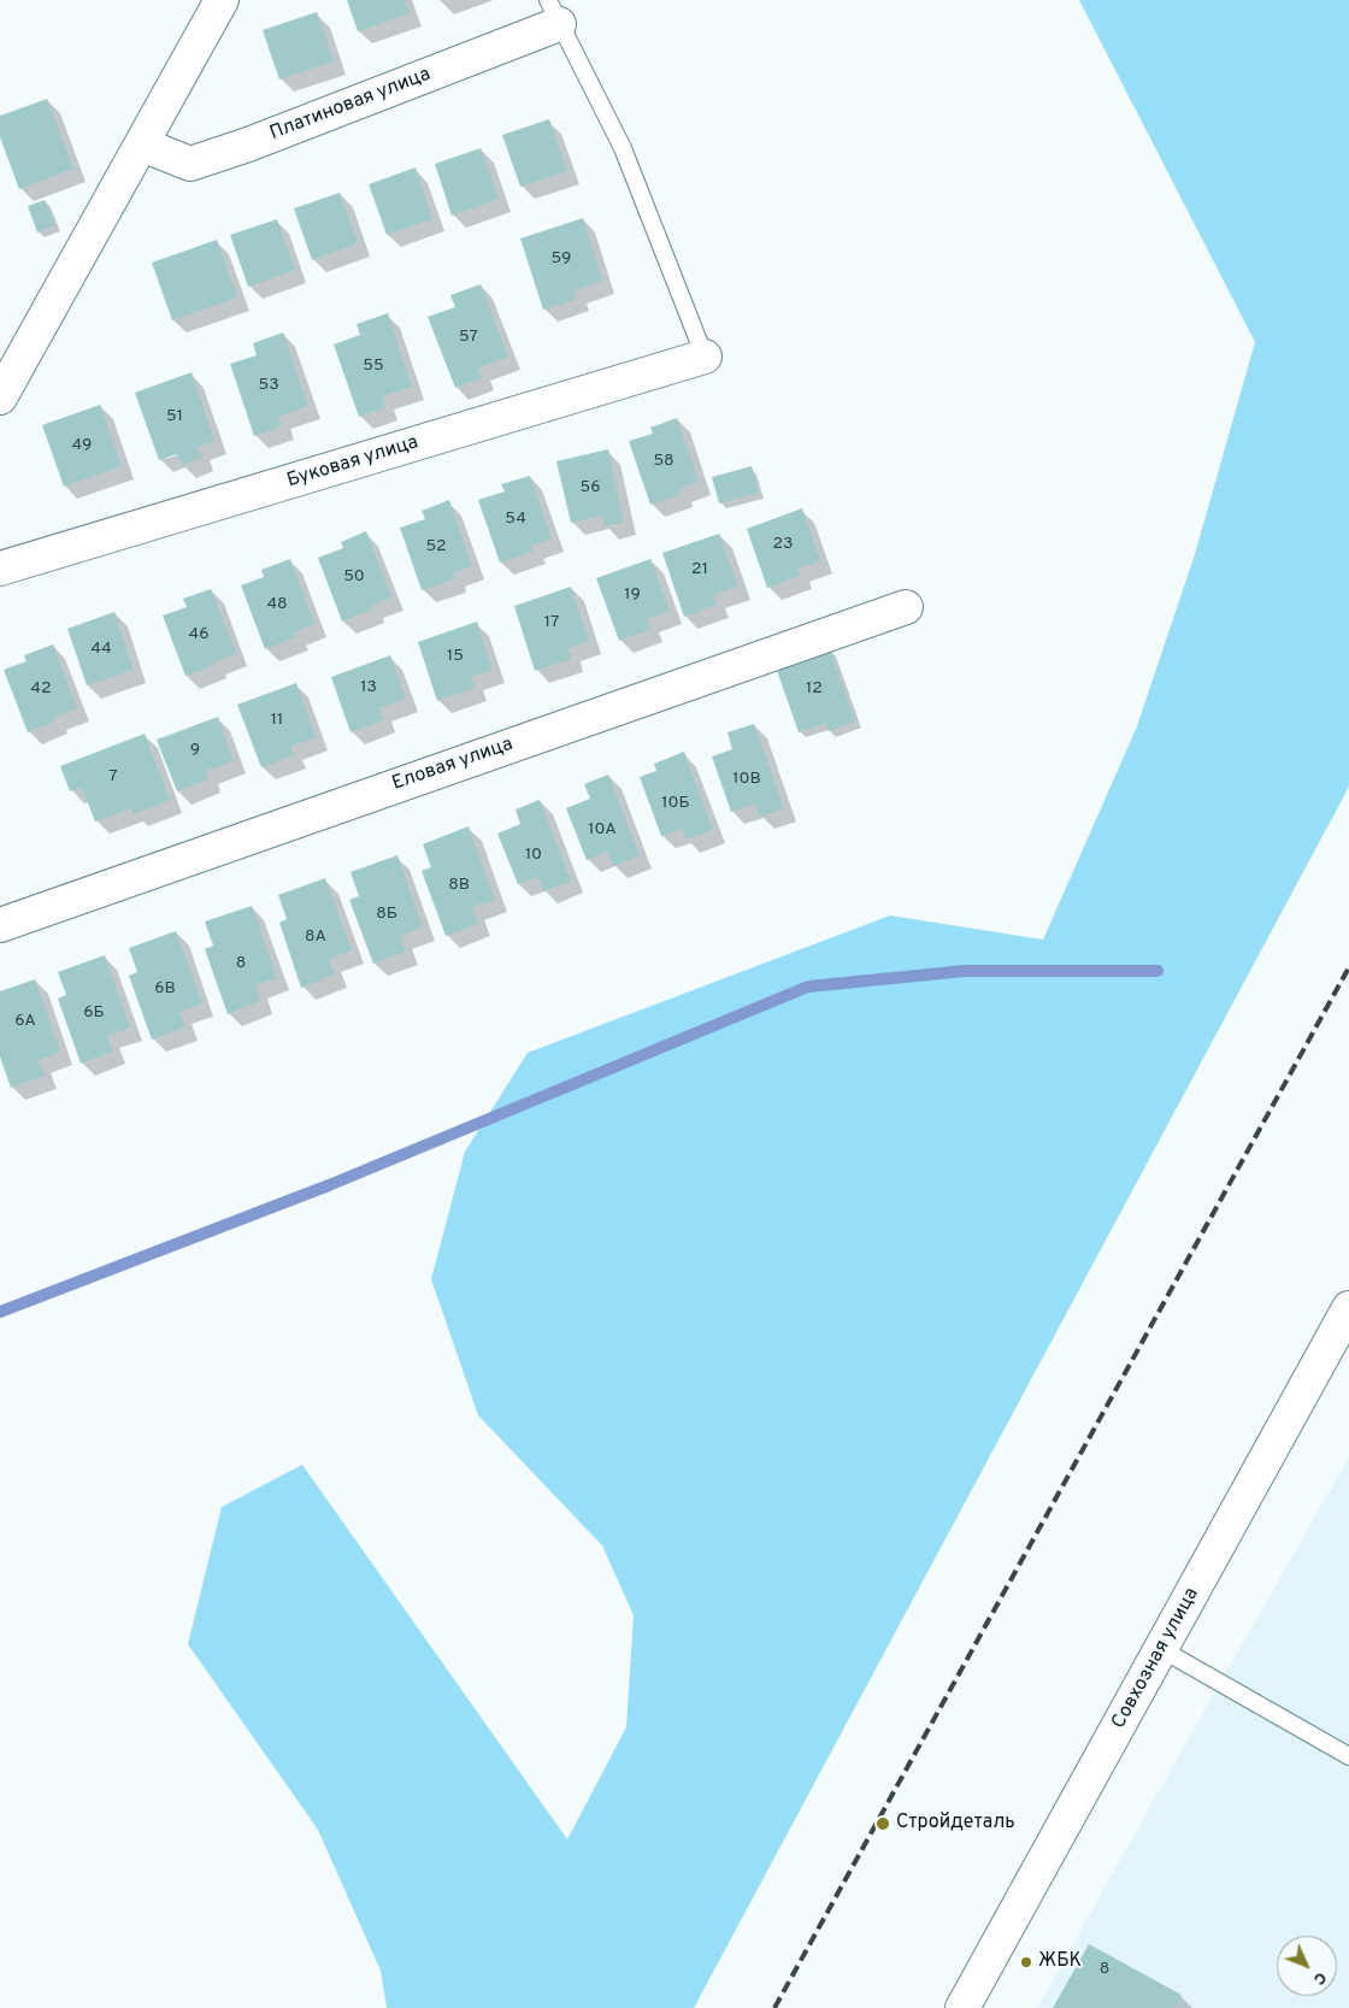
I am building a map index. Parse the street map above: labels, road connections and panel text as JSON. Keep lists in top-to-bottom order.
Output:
{
  "streets": {
    "street": [
      "Платиновая улица",
      "Буковая улица",
      "Еловая улица",
      "Совхозная улица"
    ]
  },
  "places": ["Стройдеталь", "ЖБК"],
  "house_numbers": [
    "59",
    "57",
    "55",
    "53",
    "51",
    "49",
    "58",
    "56",
    "54",
    "23",
    "52",
    "21",
    "50",
    "19",
    "48",
    "17",
    "46",
    "44",
    "15",
    "13",
    "42",
    "12",
    "11",
    "9",
    "7",
    "10В",
    "10Б",
    "10А",
    "10",
    "8В",
    "8Б",
    "8А",
    "8",
    "6В",
    "6Б",
    "6А",
    "8"
  ],
  "north": "bottom right"
}
